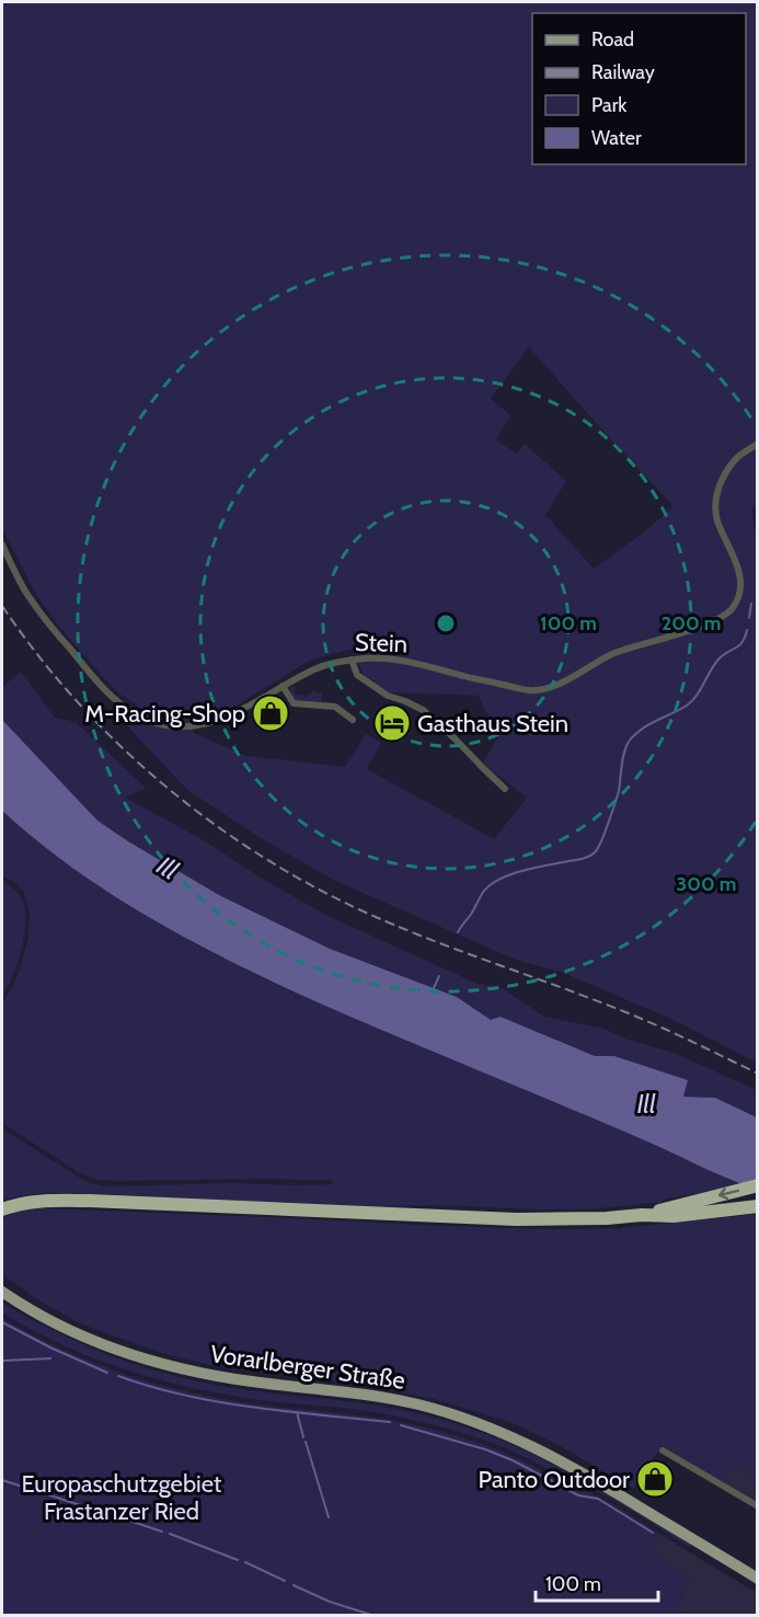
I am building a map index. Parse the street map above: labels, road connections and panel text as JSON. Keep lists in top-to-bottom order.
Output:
{
  "streets": {
    "main road": ["Vorarlberger Straße"],
    "street": ["Stein"]
  },
  "water": ["Ill"],
  "parks": ["Europaschutzgebiet Frastanzer Ried"],
  "places": {
    "shop": ["M-Racing-Shop", "Panto Outdoor"],
    "hotel": ["Gasthaus Stein"]
  },
  "legend": [
    "Road",
    "Railway",
    "Park",
    "Water"
  ],
  "scale_bar": "100 m",
  "rings": ["100 m", "200 m", "300 m"]
}
